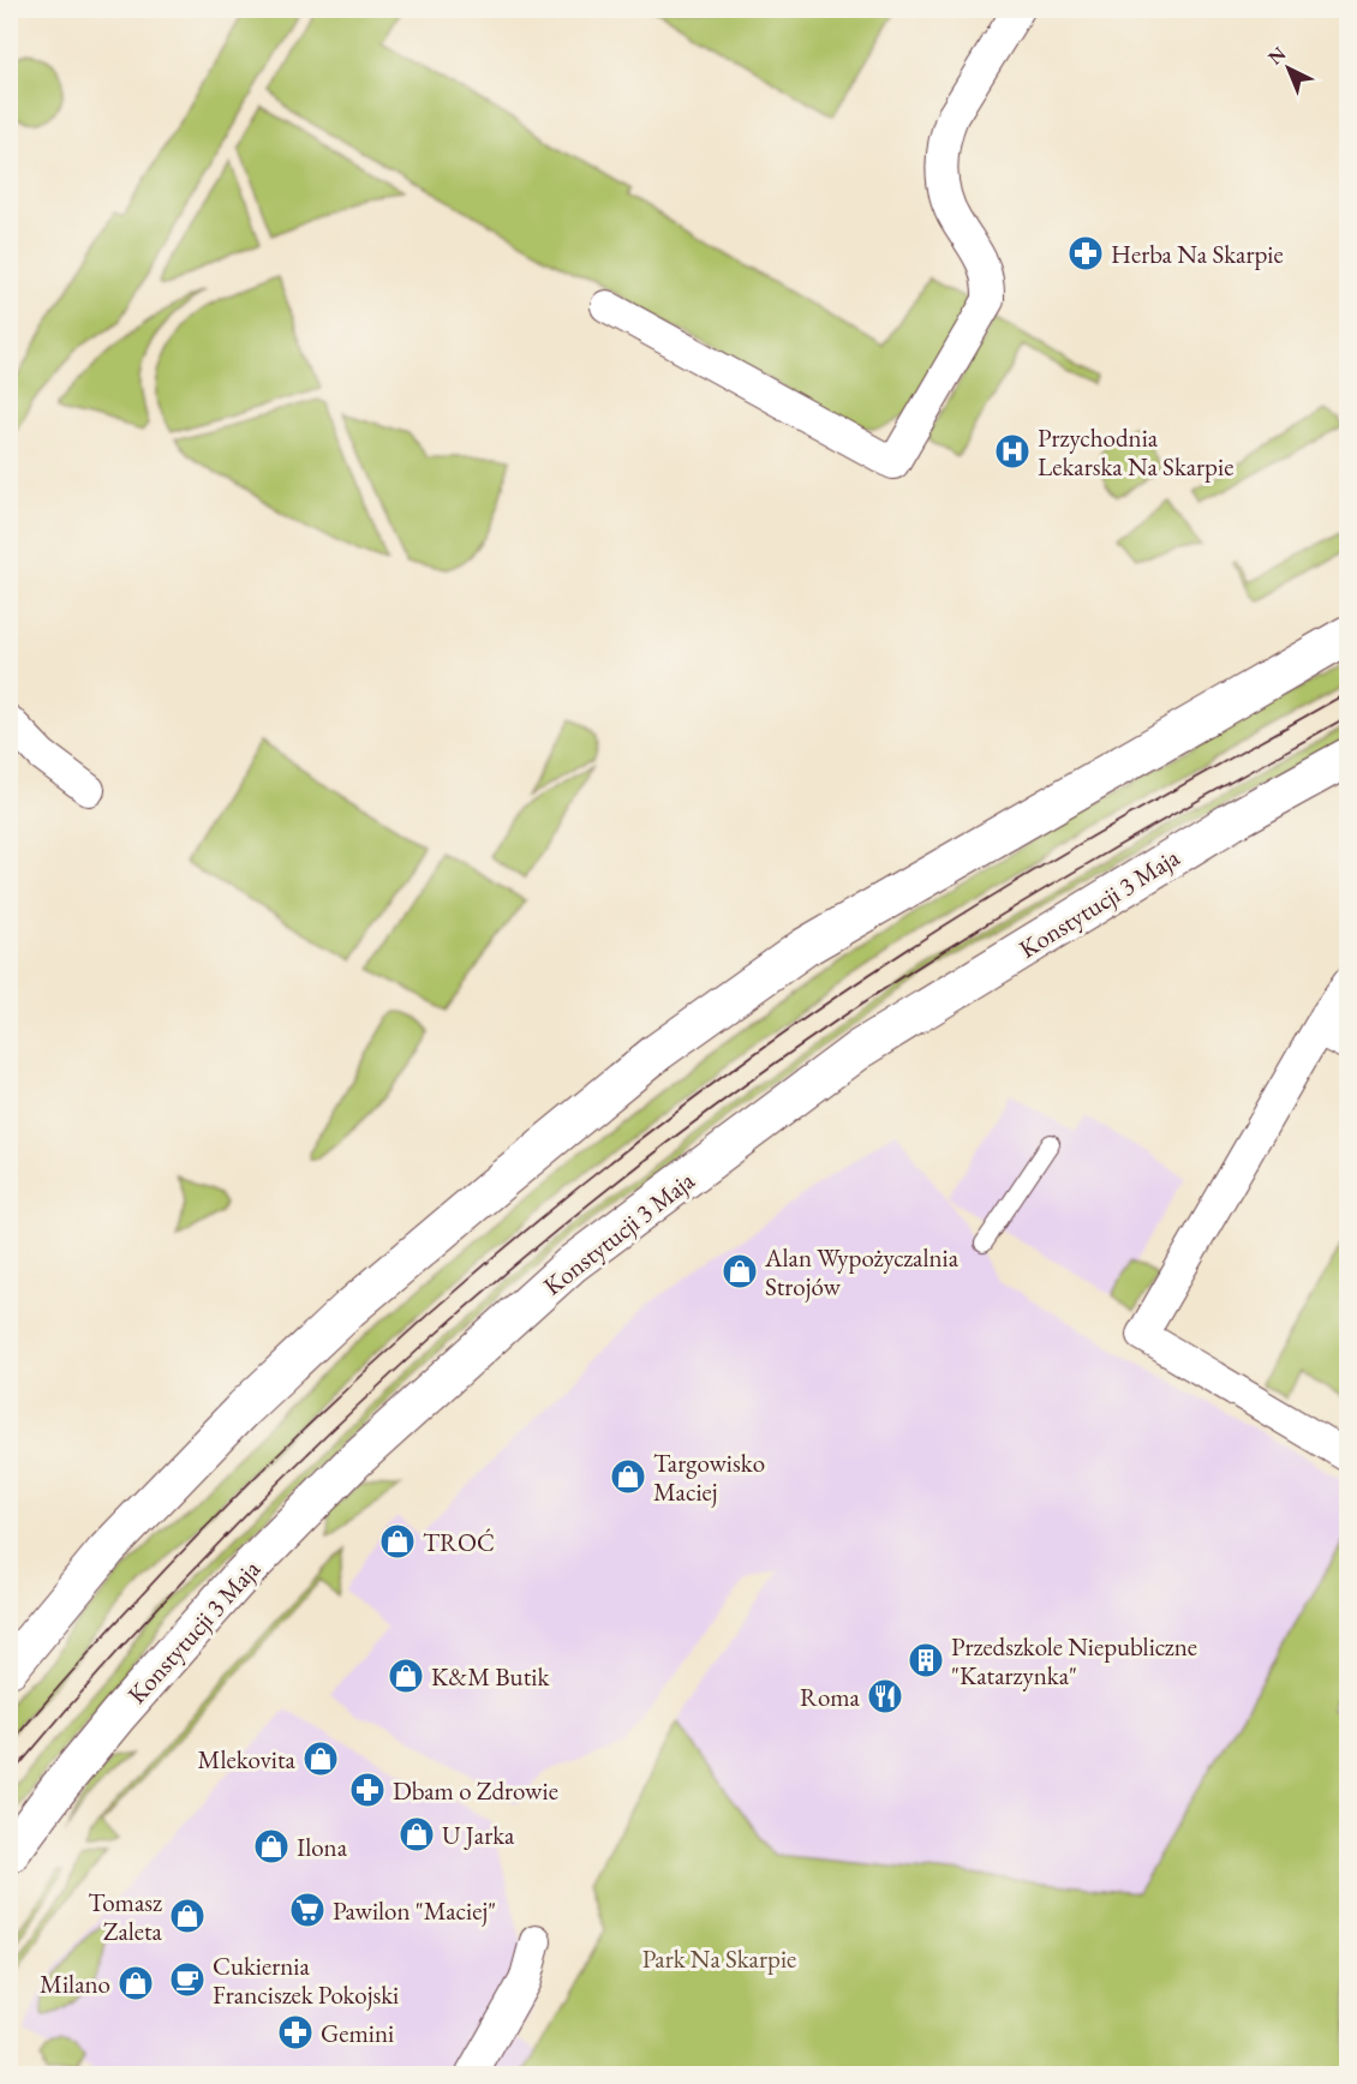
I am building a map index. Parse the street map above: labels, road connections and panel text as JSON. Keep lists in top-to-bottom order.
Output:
{
  "streets": {
    "street": ["Konstytucji 3 Maja"]
  },
  "parks": ["Park Na Skarpie"],
  "places": {
    "pharmacy": ["Herba Na Skarpie", "Dbam o Zdrowie", "Gemini"],
    "hospital": ["Przychodnia Lekarska Na Skarpie"],
    "shop": [
      "Alan Wypożyczalnia Strojów",
      "Targowisko Maciej",
      "TROĆ",
      "K&M Butik",
      "Mlekovita",
      "U Jarka",
      "Ilona",
      "Tomasz Zaleta",
      "Milano"
    ],
    "building": ["Przedszkole Niepubliczne \"Katarzynka\""],
    "restaurant": ["Roma"],
    "supermarket": ["Pawilon \"Maciej\""],
    "cafe": ["Cukiernia Franciszek Pokojski"]
  },
  "north": "top left"
}
